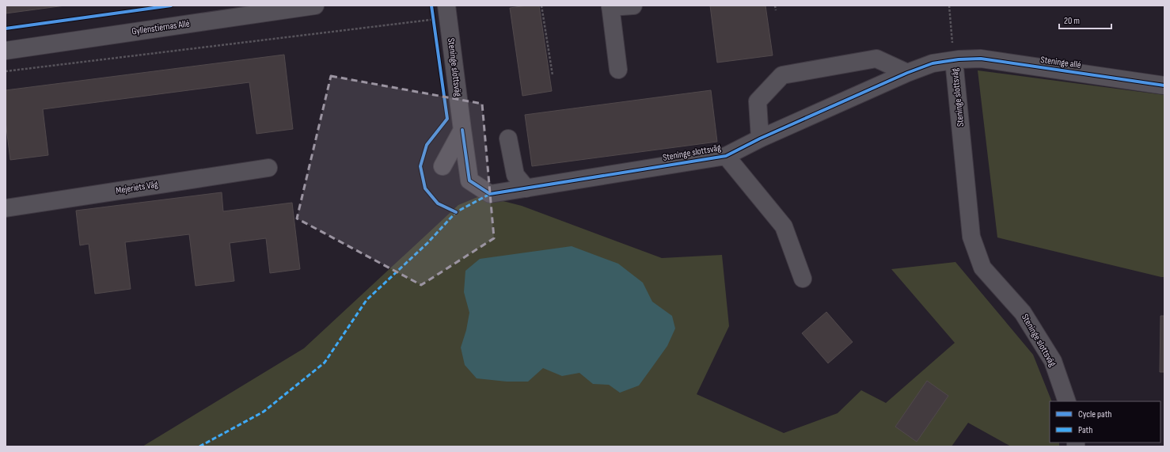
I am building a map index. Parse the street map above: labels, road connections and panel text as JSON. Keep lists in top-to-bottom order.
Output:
{
  "streets": {
    "street": [
      "Gyllenstiernas Allé",
      "Steninge allé",
      "Steninge slottsväg",
      "Mejeriets Väg"
    ]
  },
  "crossings": [
    ["Steninge allé", "Steninge slottsväg"]
  ],
  "legend": ["Cycle path", "Path"],
  "scale_bar": "20 m"
}
